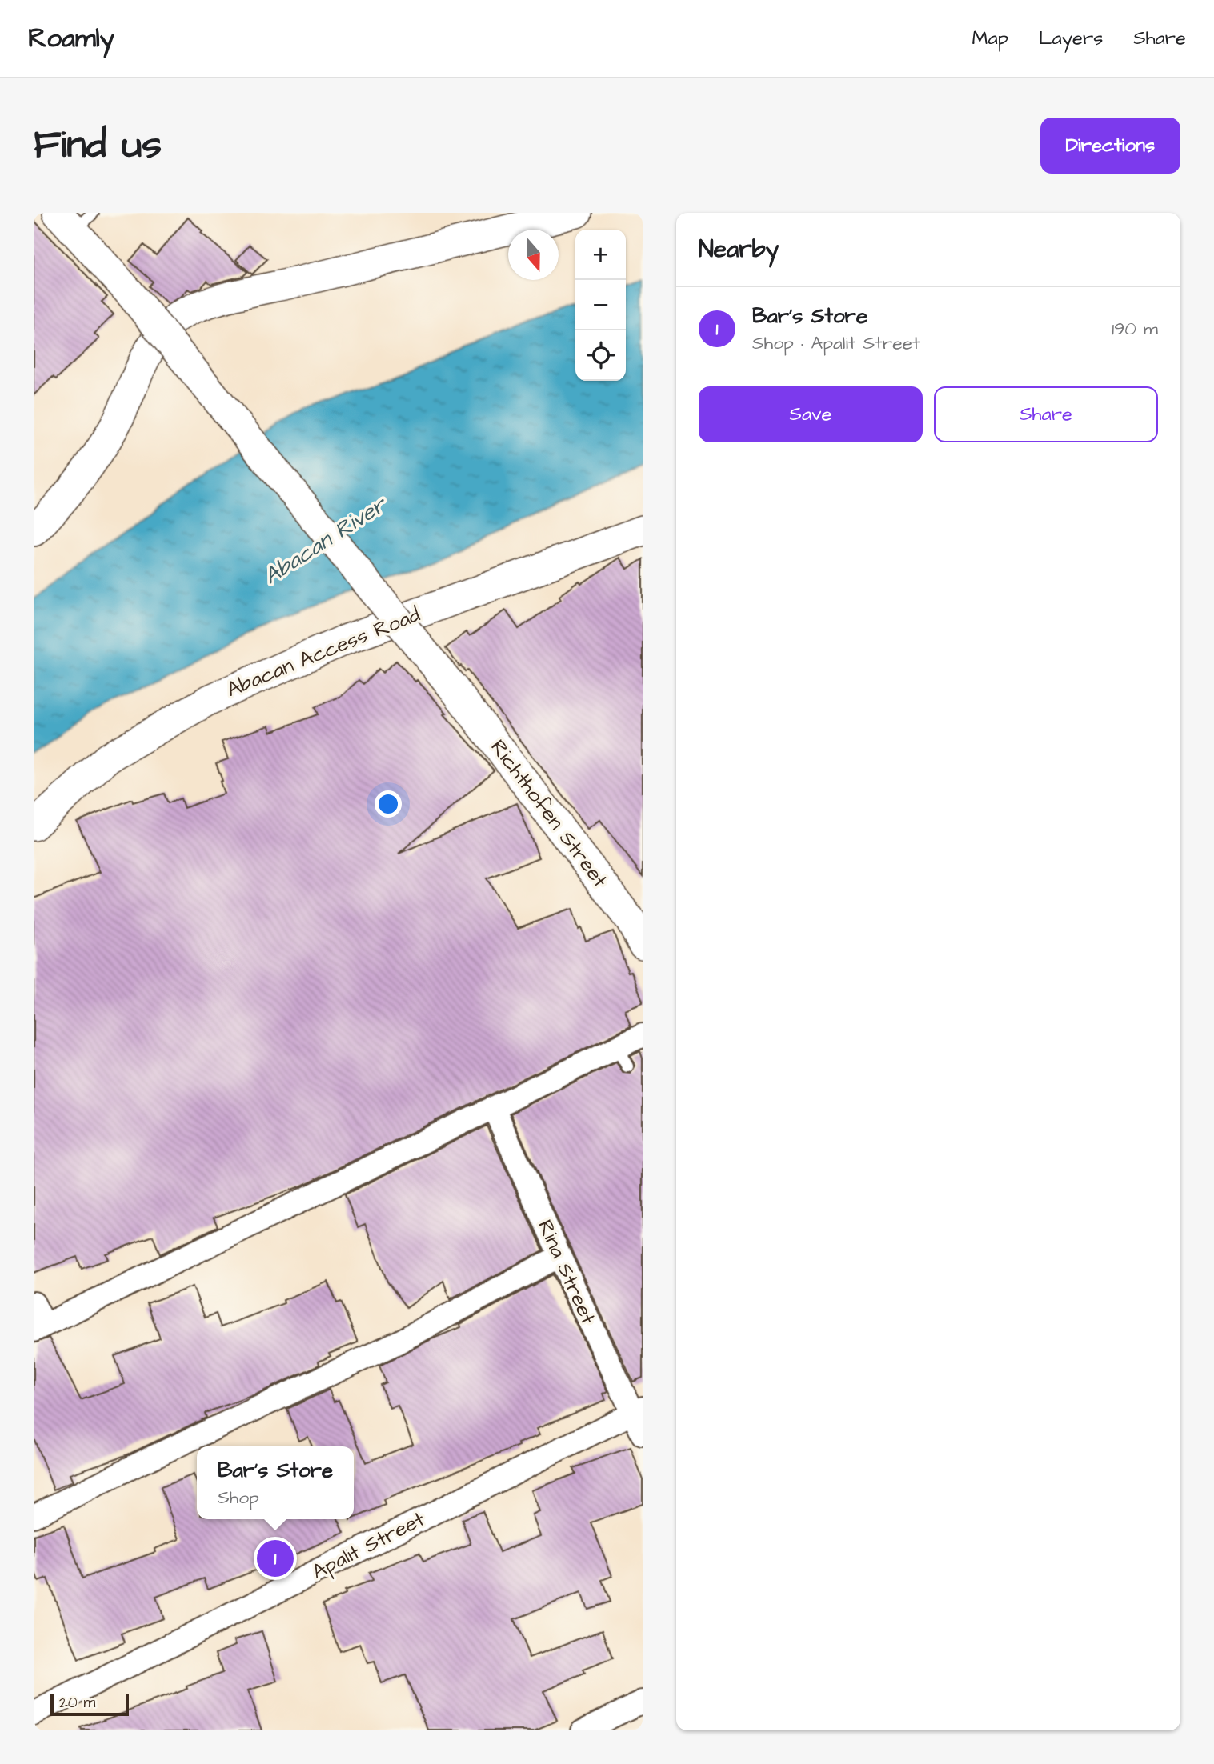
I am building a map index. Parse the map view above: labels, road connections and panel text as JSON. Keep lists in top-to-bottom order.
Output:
{
  "streets": {
    "street": [
      "Abacan Access Road",
      "Richthofen Street",
      "Rina Street",
      "Apalit Street"
    ]
  },
  "crossings": [
    ["Rina Street", "Apalit Street"]
  ],
  "water": ["Abacan River"],
  "scale_bar": "20 m",
  "north": "bottom",
  "page": {
    "header": "Roamly",
    "nav": ["Map", "Layers", "Share"],
    "buttons": [
      "Directions",
      ["Save", "Share"]
    ],
    "title": "Find us",
    "heading": "Nearby",
    "map_buttons": ["+", "−"],
    "list": [
      {
        "mark": "1",
        "name": "Bar's Store",
        "note": "Shop · Apalit Street",
        "value": "190 m"
      }
    ],
    "popup": ["Bar's Store", "Shop"],
    "pins": "1",
    "scale": "20 m"
  }
}
